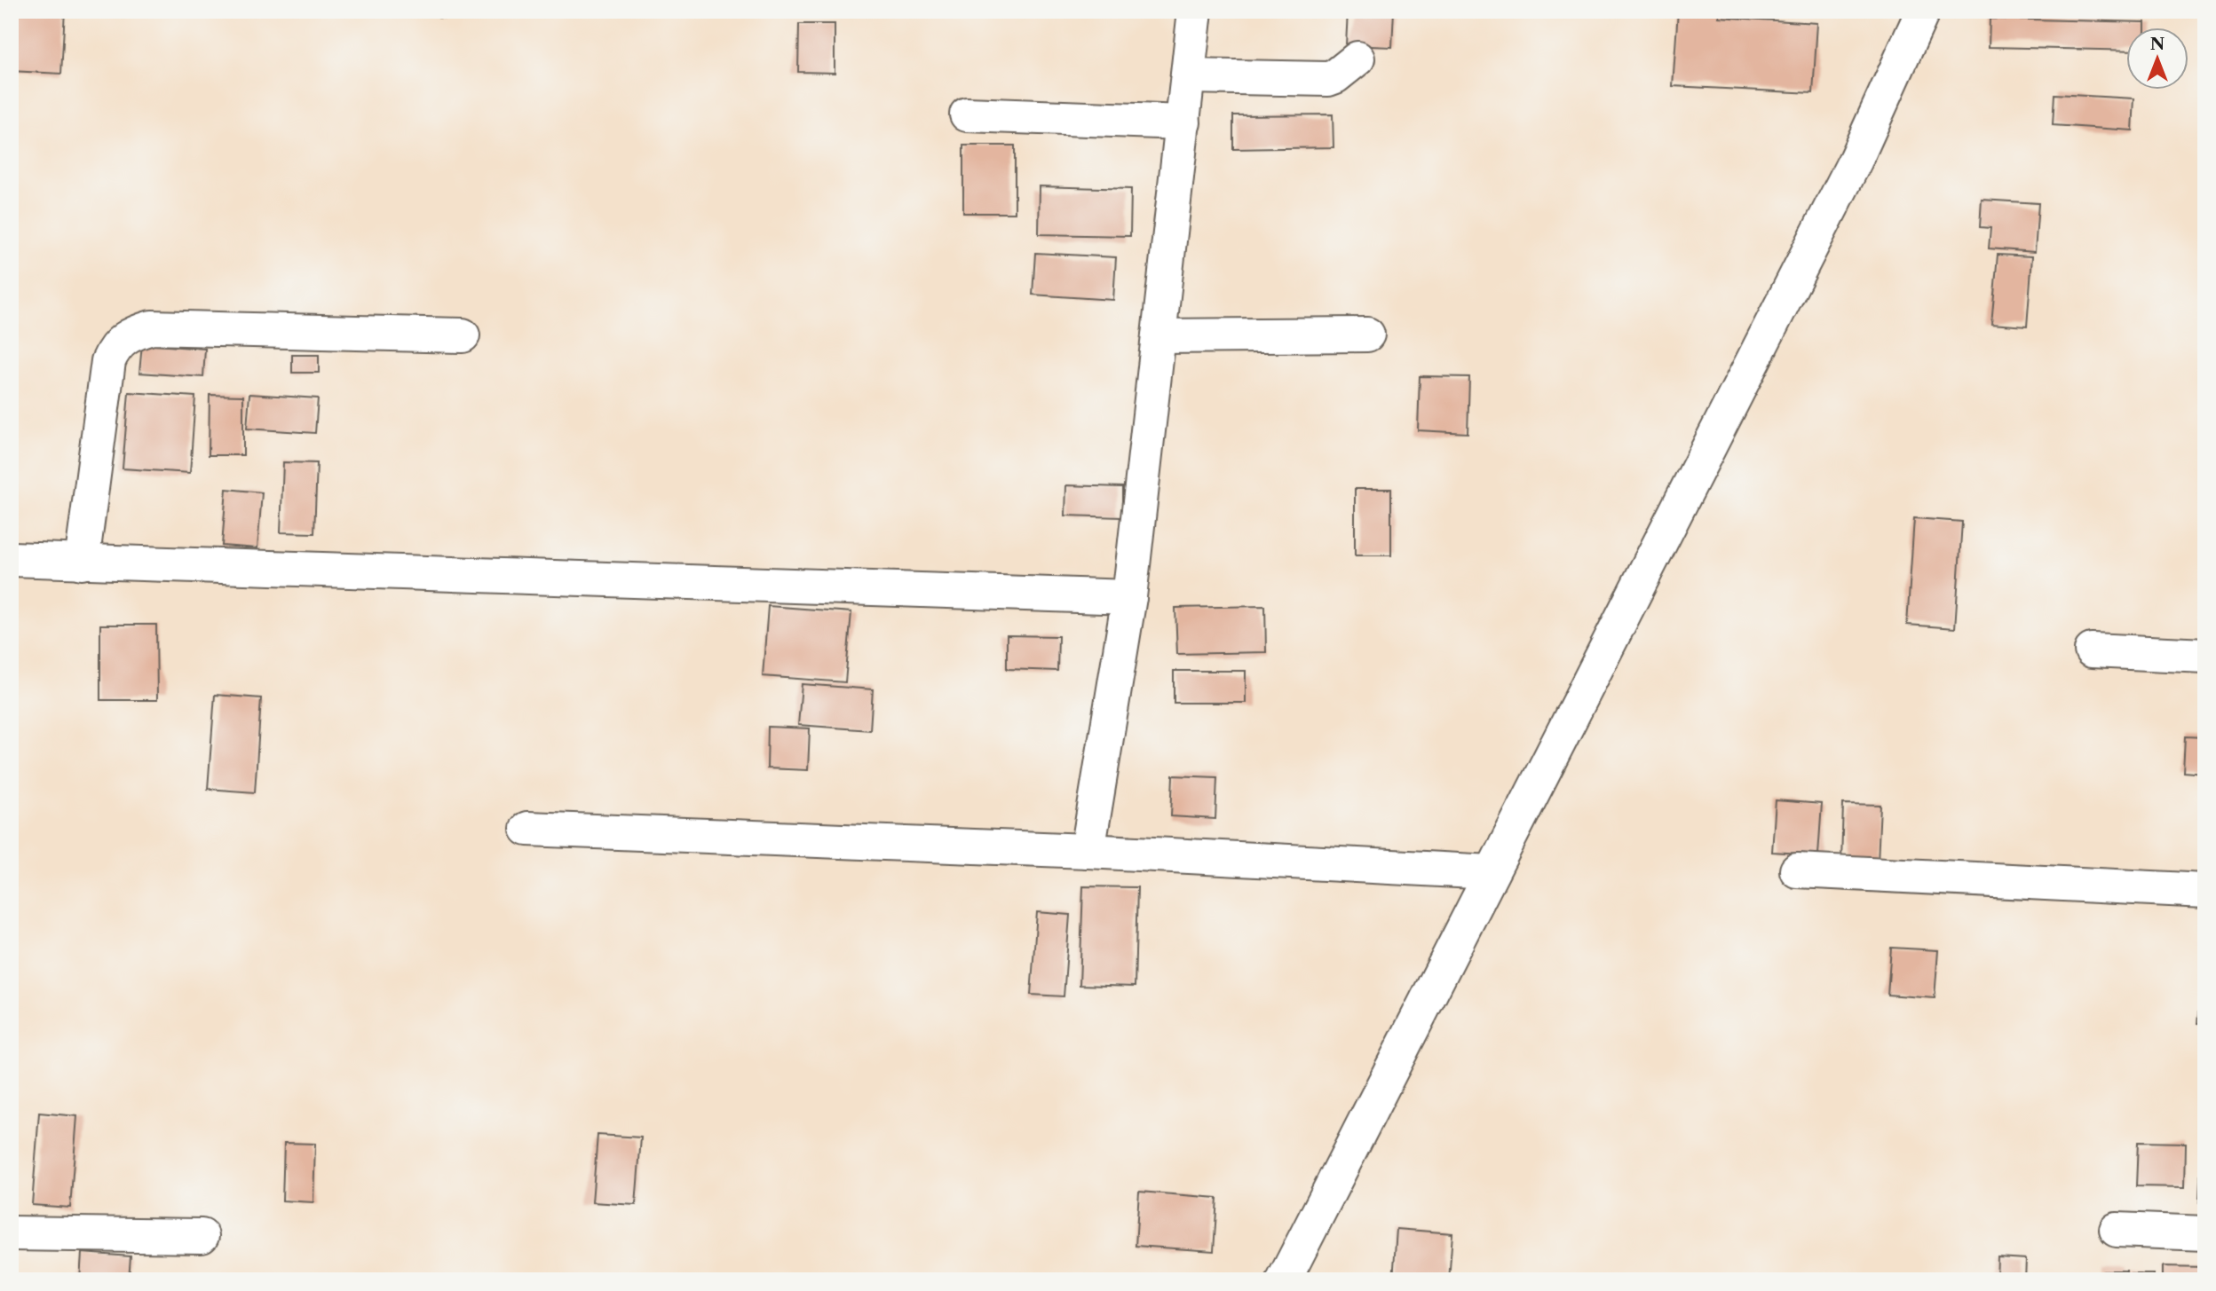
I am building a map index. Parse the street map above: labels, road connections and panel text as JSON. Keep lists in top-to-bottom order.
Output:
{
  "north": "top"
}
